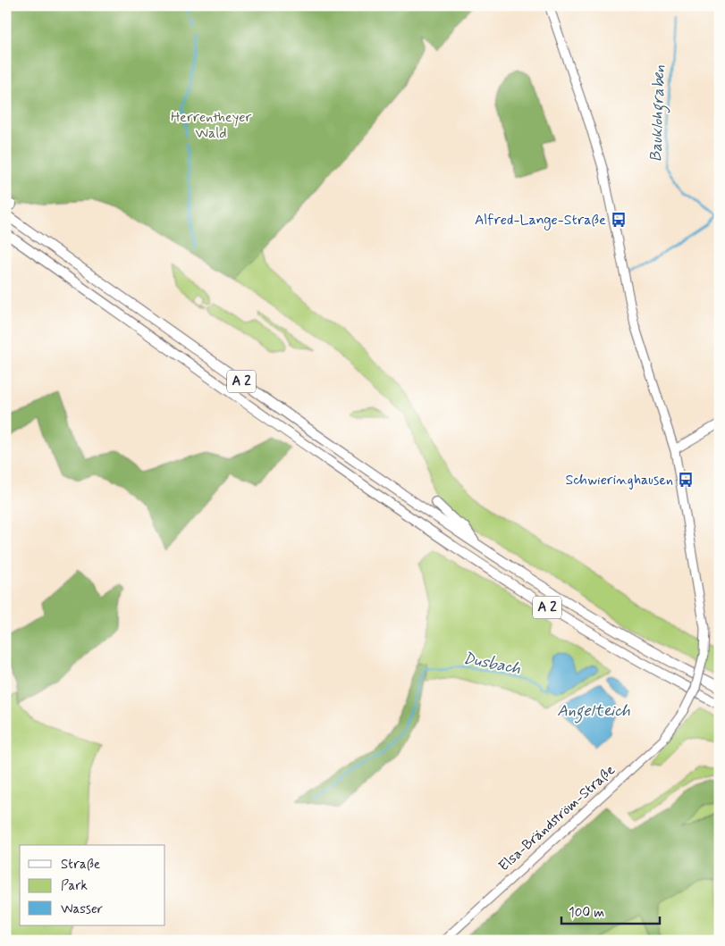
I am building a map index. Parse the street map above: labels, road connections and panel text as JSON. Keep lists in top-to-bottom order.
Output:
{
  "streets": {
    "highway": ["A 2"],
    "street": ["Elsa-Brändström-Straße"]
  },
  "water": ["Bauklohgraben", "Dusbach", "Angelteich"],
  "parks": ["Herrentheyer Wald"],
  "places": {
    "bus stop": ["Alfred-Lange-Straße", "Schwieringhausen"]
  },
  "legend": ["Straße", "Park", "Wasser"],
  "scale_bar": "100 m"
}
